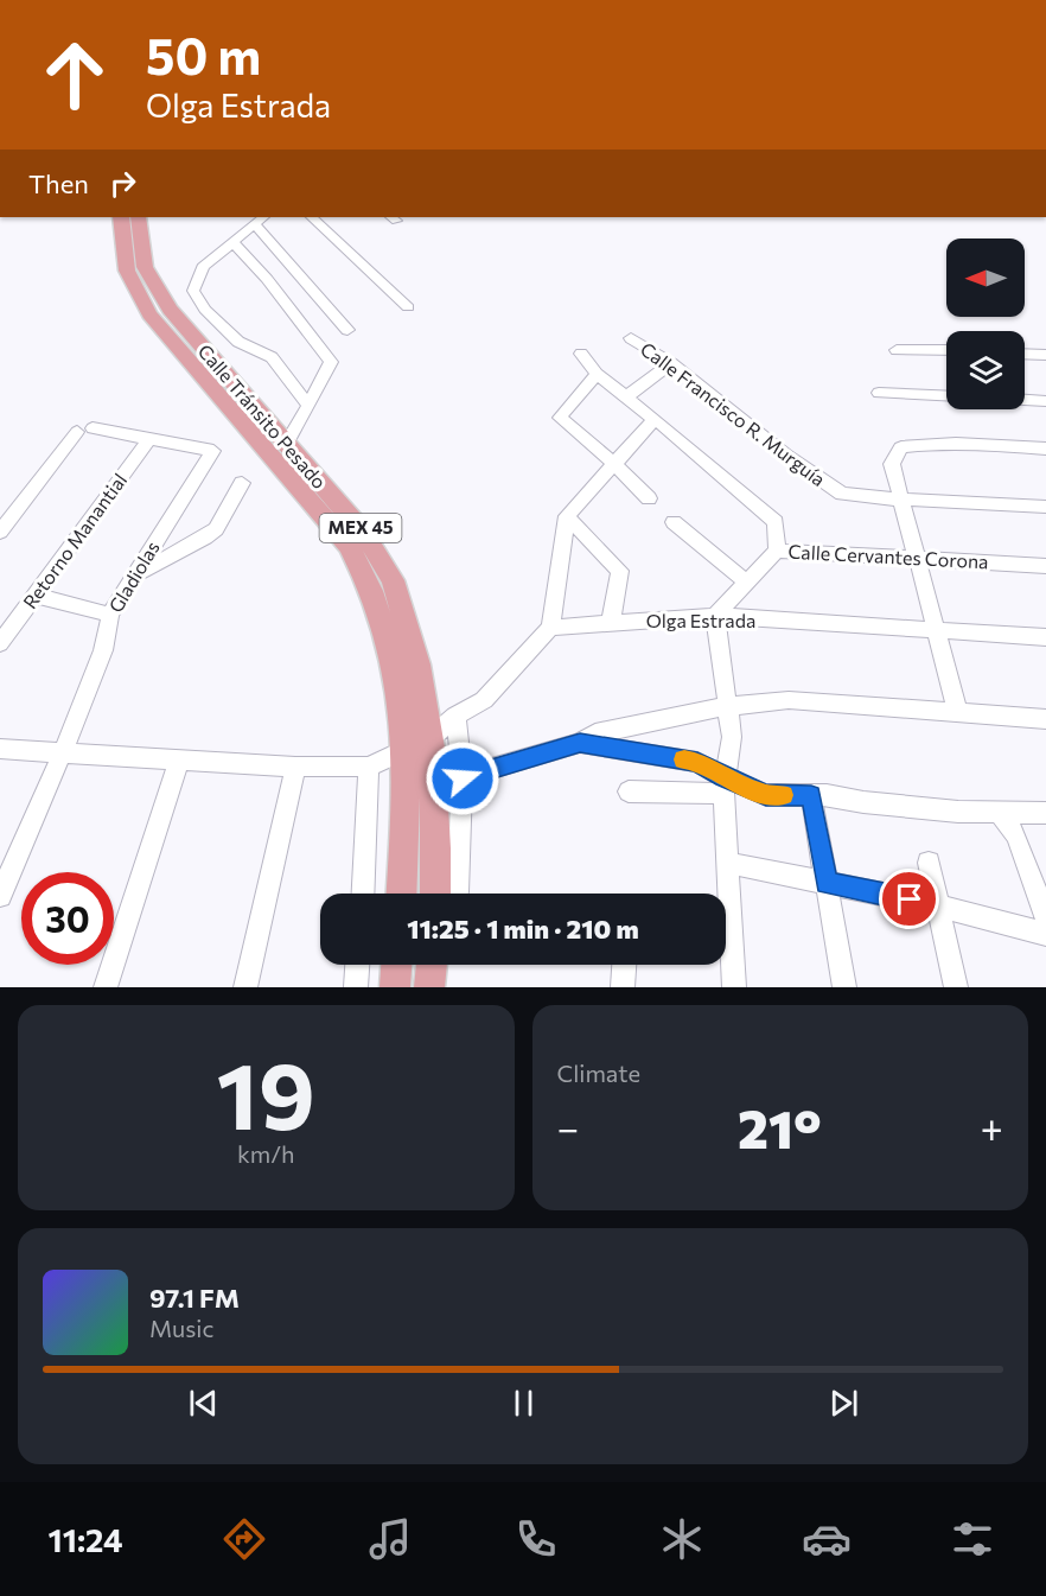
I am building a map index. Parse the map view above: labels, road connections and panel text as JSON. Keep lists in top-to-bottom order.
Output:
{
  "streets": {
    "main road": ["Calle Tránsito Pesado", "MEX 45"],
    "street": [
      "Calle Francisco R. Murguía",
      "Retorno Manantial",
      "Calle Cervantes Corona",
      "Gladiolas",
      "Olga Estrada"
    ]
  },
  "crossings": [
    ["Retorno Manantial", "Gladiolas"],
    ["Calle Cervantes Corona", "Olga Estrada"]
  ],
  "north": "left",
  "page": {
    "turn": ["50 m", "Olga Estrada"],
    "then": "Then",
    "limit": "30",
    "trip": "11:25 · 1 min · 210 m",
    "tile": [
      ["19", "km/h"],
      "Climate"
    ],
    "heat": ["−", "21°", "+"],
    "song": ["97.1 FM", "Music"],
    "tabs": "11:24"
  }
}
